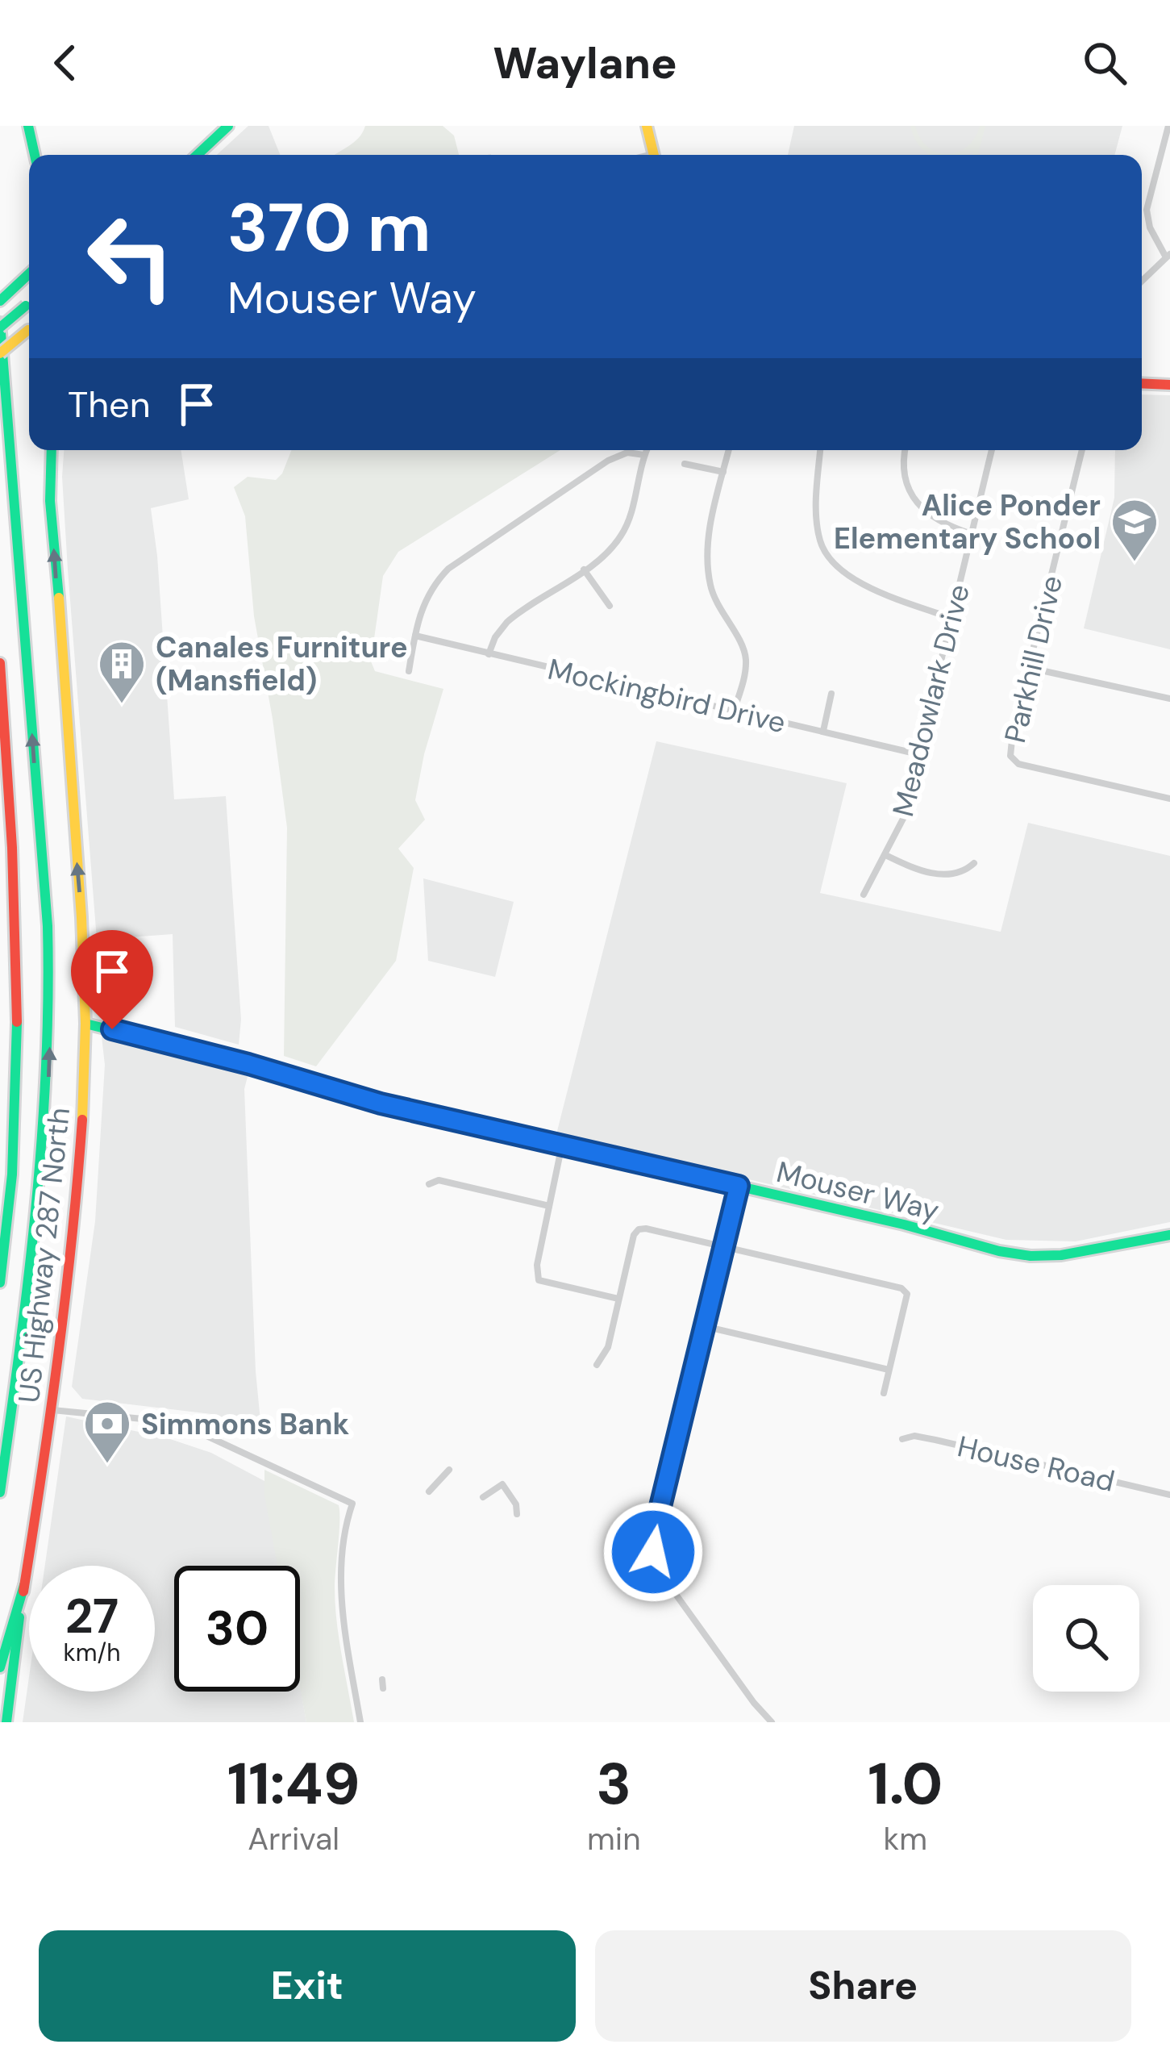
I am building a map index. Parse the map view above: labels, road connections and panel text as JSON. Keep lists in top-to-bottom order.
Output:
{
  "streets": {
    "main road": ["Mouser Way", "US Highway 287 North"],
    "street": [
      "Parkhill Drive",
      "Mockingbird Drive",
      "Meadowlark Drive",
      "House Road"
    ]
  },
  "crossings": [
    ["Mockingbird Drive", "Meadowlark Drive"],
    ["Mouser Way", "US Highway 287 North"]
  ],
  "places": {
    "school or university": ["Alice Ponder Elementary School"],
    "building": ["Canales Furniture (Mansfield)"],
    "bank": ["Simmons Bank"]
  },
  "page": {
    "header": "Waylane",
    "turn": ["370 m", "Mouser Way"],
    "then": "Then",
    "speed": "27 km/h",
    "limit": "30",
    "eta": [
      "11:49",
      "Arrival",
      "3",
      "min",
      "1.0",
      "km"
    ],
    "buttons": ["Exit", "Share"]
  }
}
